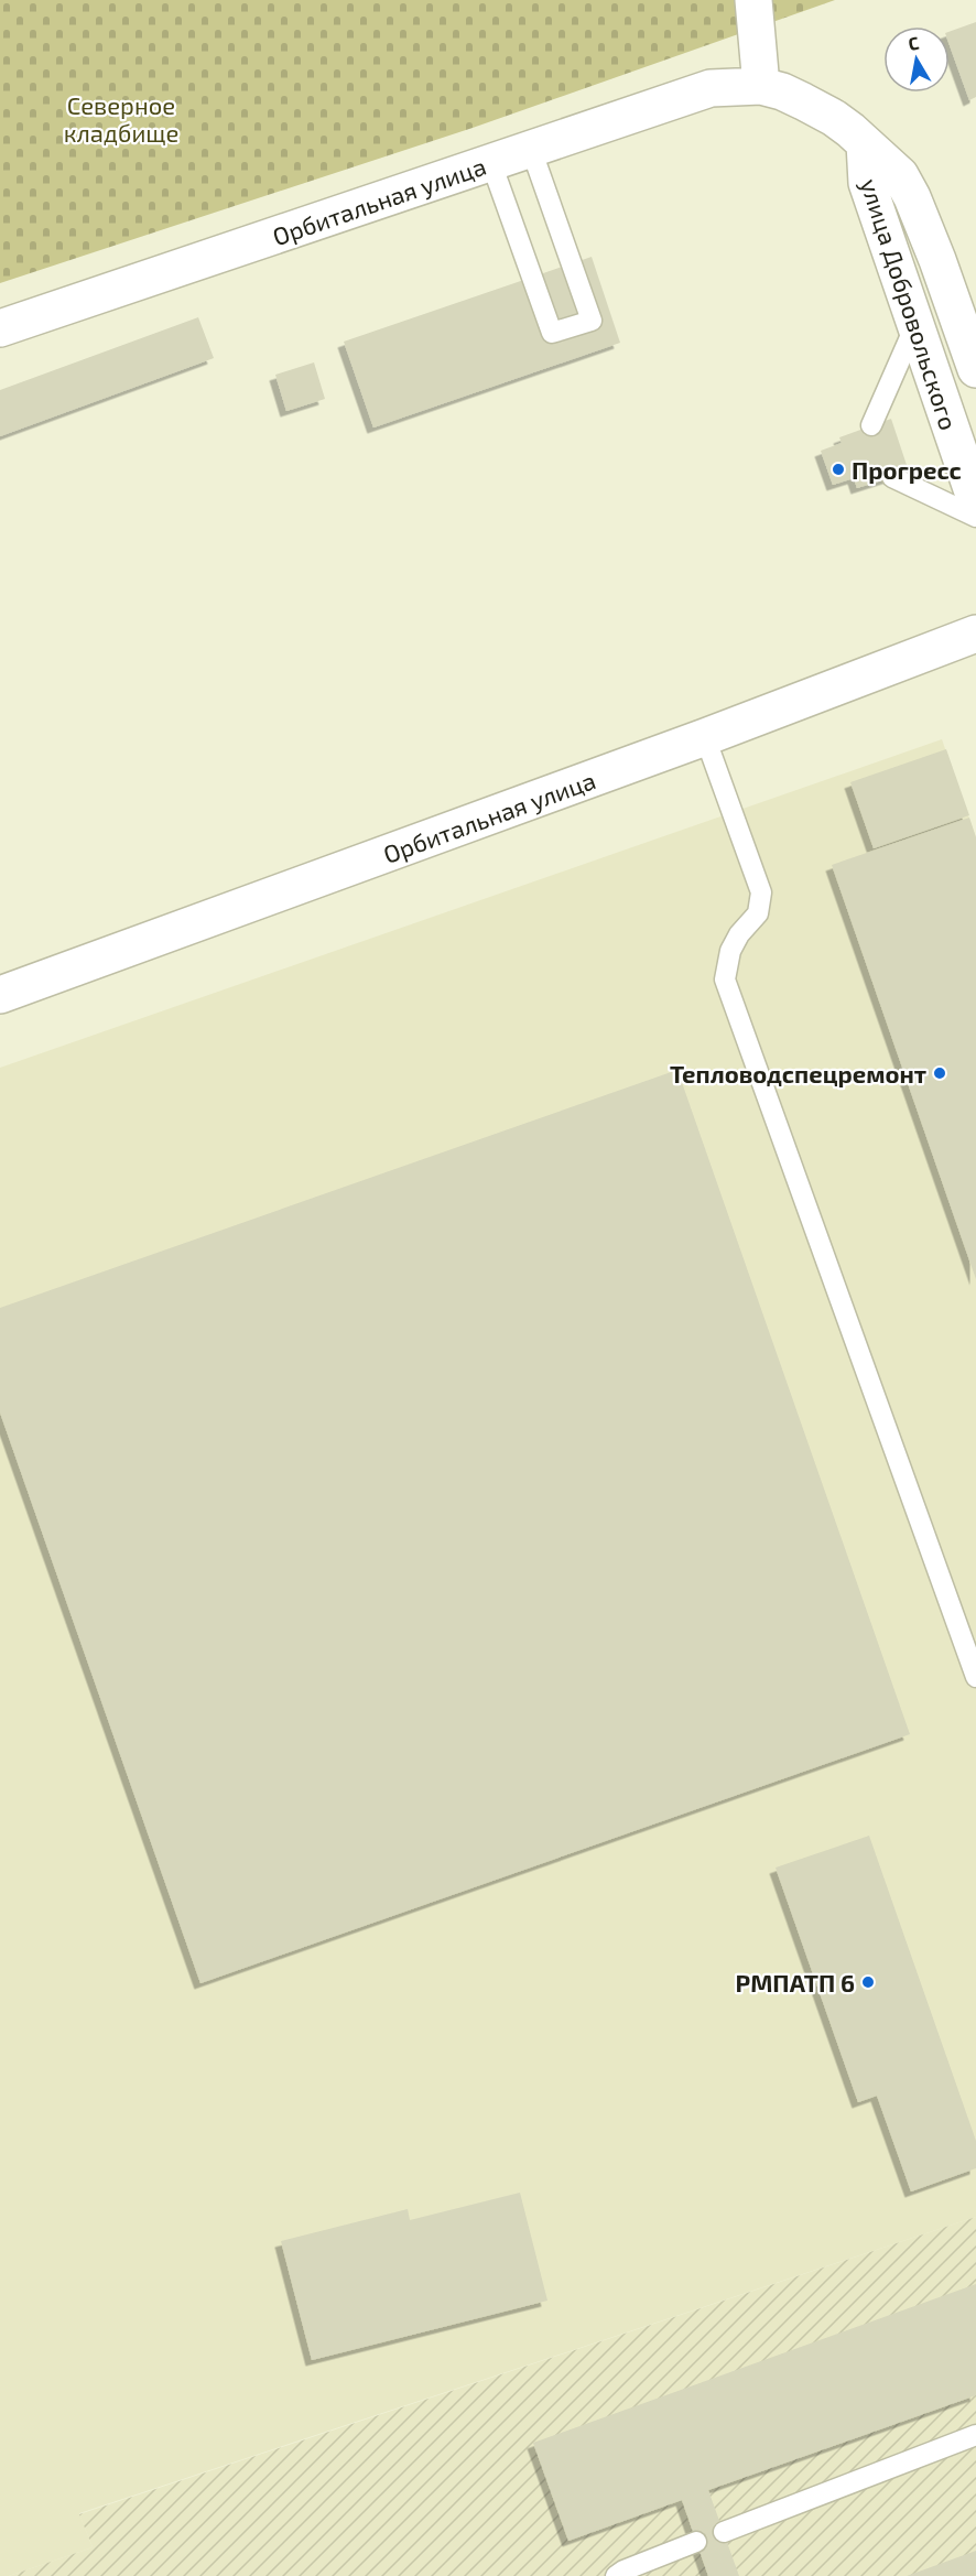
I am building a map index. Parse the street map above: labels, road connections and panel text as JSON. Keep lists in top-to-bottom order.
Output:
{
  "streets": {
    "street": ["Орбитальная улица", "улица Добровольского"]
  },
  "crossings": [
    ["Орбитальная улица", "улица Добровольского"]
  ],
  "parks": ["Северное кладбище"],
  "places": ["Прогресс", "Тепловодспецремонт", "РМПАТП 6"],
  "north": "top"
}
